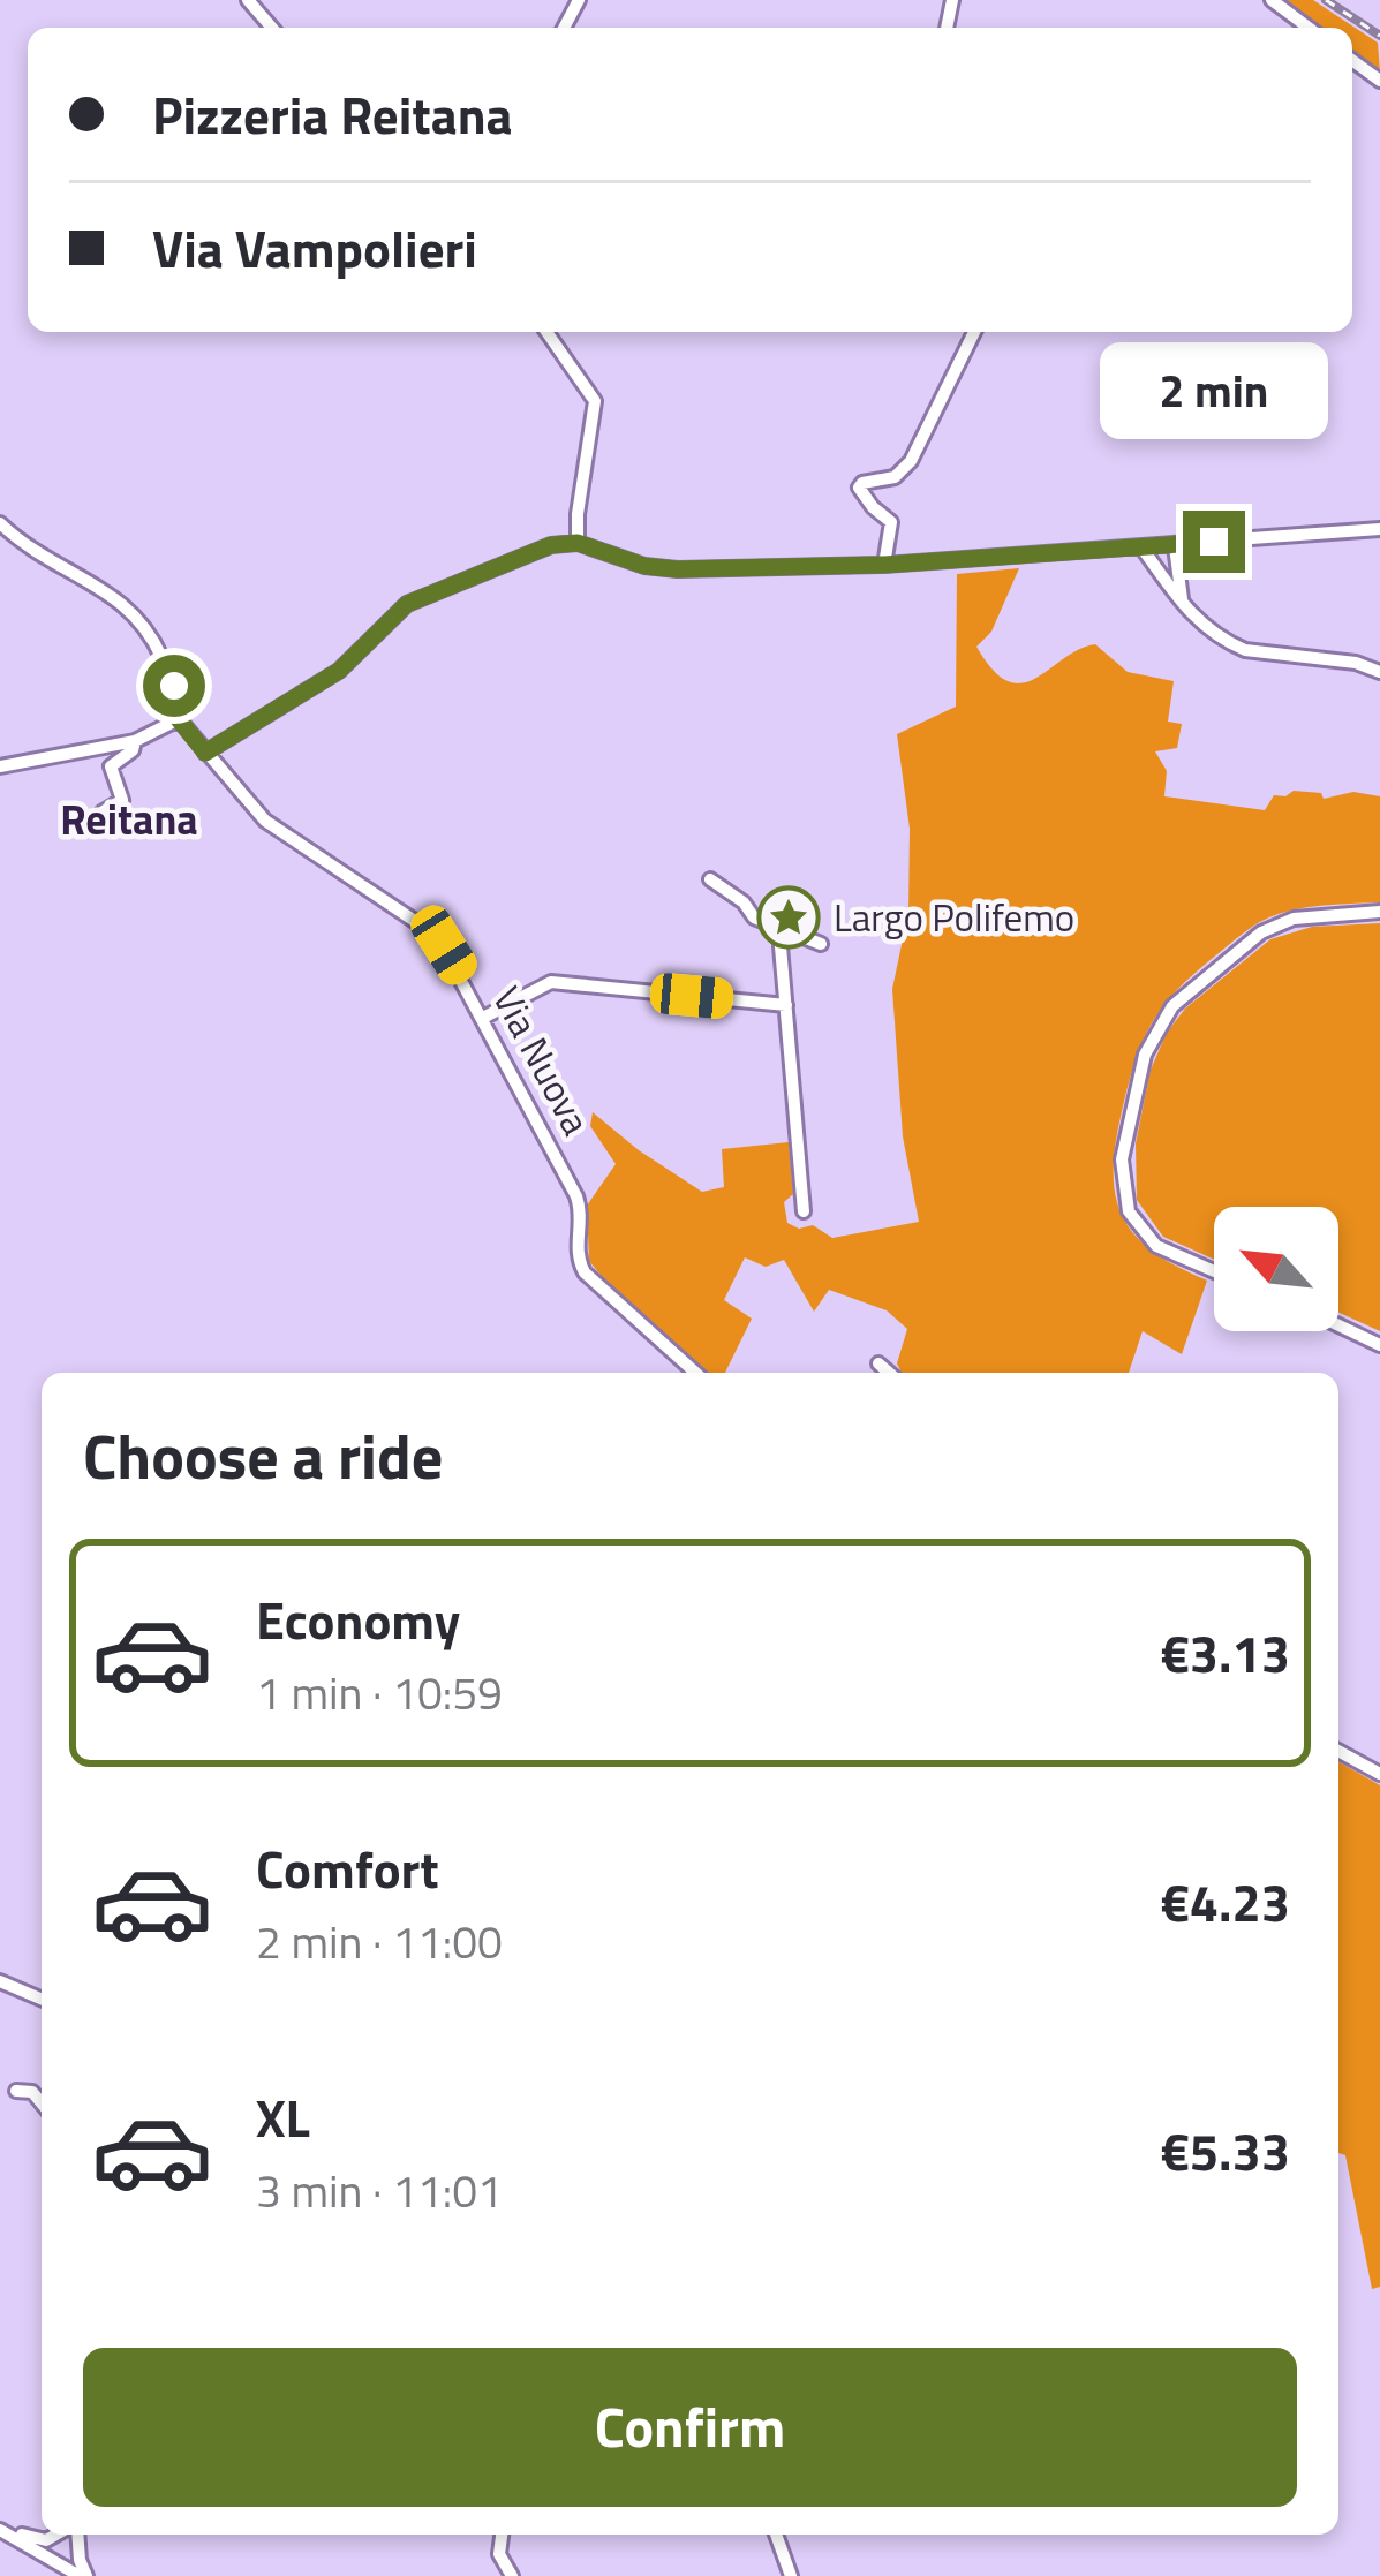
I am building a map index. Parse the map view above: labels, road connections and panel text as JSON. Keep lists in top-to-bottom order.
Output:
{
  "streets": {
    "street": ["Via Nuova"]
  },
  "districts": ["Reitana"],
  "places": {
    "place": ["Largo Polifemo"]
  },
  "north": "top left",
  "page": {
    "banner": ["Pizzeria Reitana", "Via Vampolieri"],
    "bubble": "2 min",
    "heading": "Choose a ride",
    "list": [
      {
        "name": "Economy",
        "note": "1 min · 10:59",
        "value": "€3.13"
      },
      {
        "name": "Comfort",
        "note": "2 min · 11:00",
        "value": "€4.23"
      },
      {
        "name": "XL",
        "note": "3 min · 11:01",
        "value": "€5.33"
      }
    ],
    "buttons": "Confirm"
  }
}
